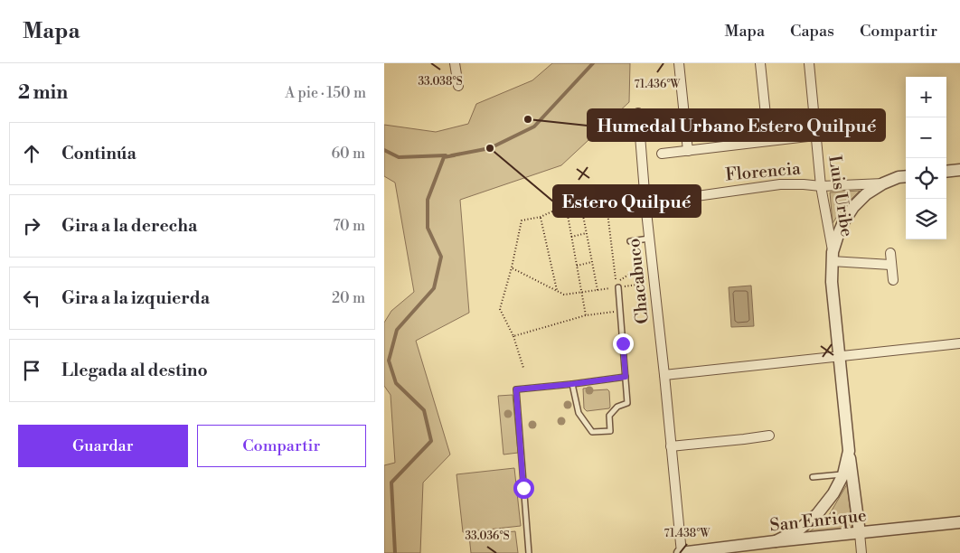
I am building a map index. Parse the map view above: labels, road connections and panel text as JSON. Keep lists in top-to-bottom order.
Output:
{
  "streets": {
    "street": [
      "Florencia",
      "Luis Uribe",
      "Chacabuco",
      "San Enrique"
    ]
  },
  "crossings": [
    ["Florencia", "Luis Uribe"],
    ["Florencia", "Chacabuco"],
    ["Luis Uribe", "San Enrique"],
    ["Chacabuco", "San Enrique"]
  ],
  "places": ["Humedal Urbano Estero Quilpué", "Estero Quilpué"],
  "page": {
    "header": "Mapa",
    "nav": ["Mapa", "Capas", "Compartir"],
    "heading": ["2 min", "A pie · 150 m"],
    "map_buttons": ["+", "−"],
    "list": [
      ["Continúa", "60 m"],
      ["Gira a la derecha", "70 m"],
      ["Gira a la izquierda", "20 m"],
      "Llegada al destino"
    ],
    "buttons": ["Guardar", "Compartir"]
  },
  "coordinates": [
    "33.038°S",
    "71.436°W",
    "71.438°W",
    "33.036°S"
  ]
}
